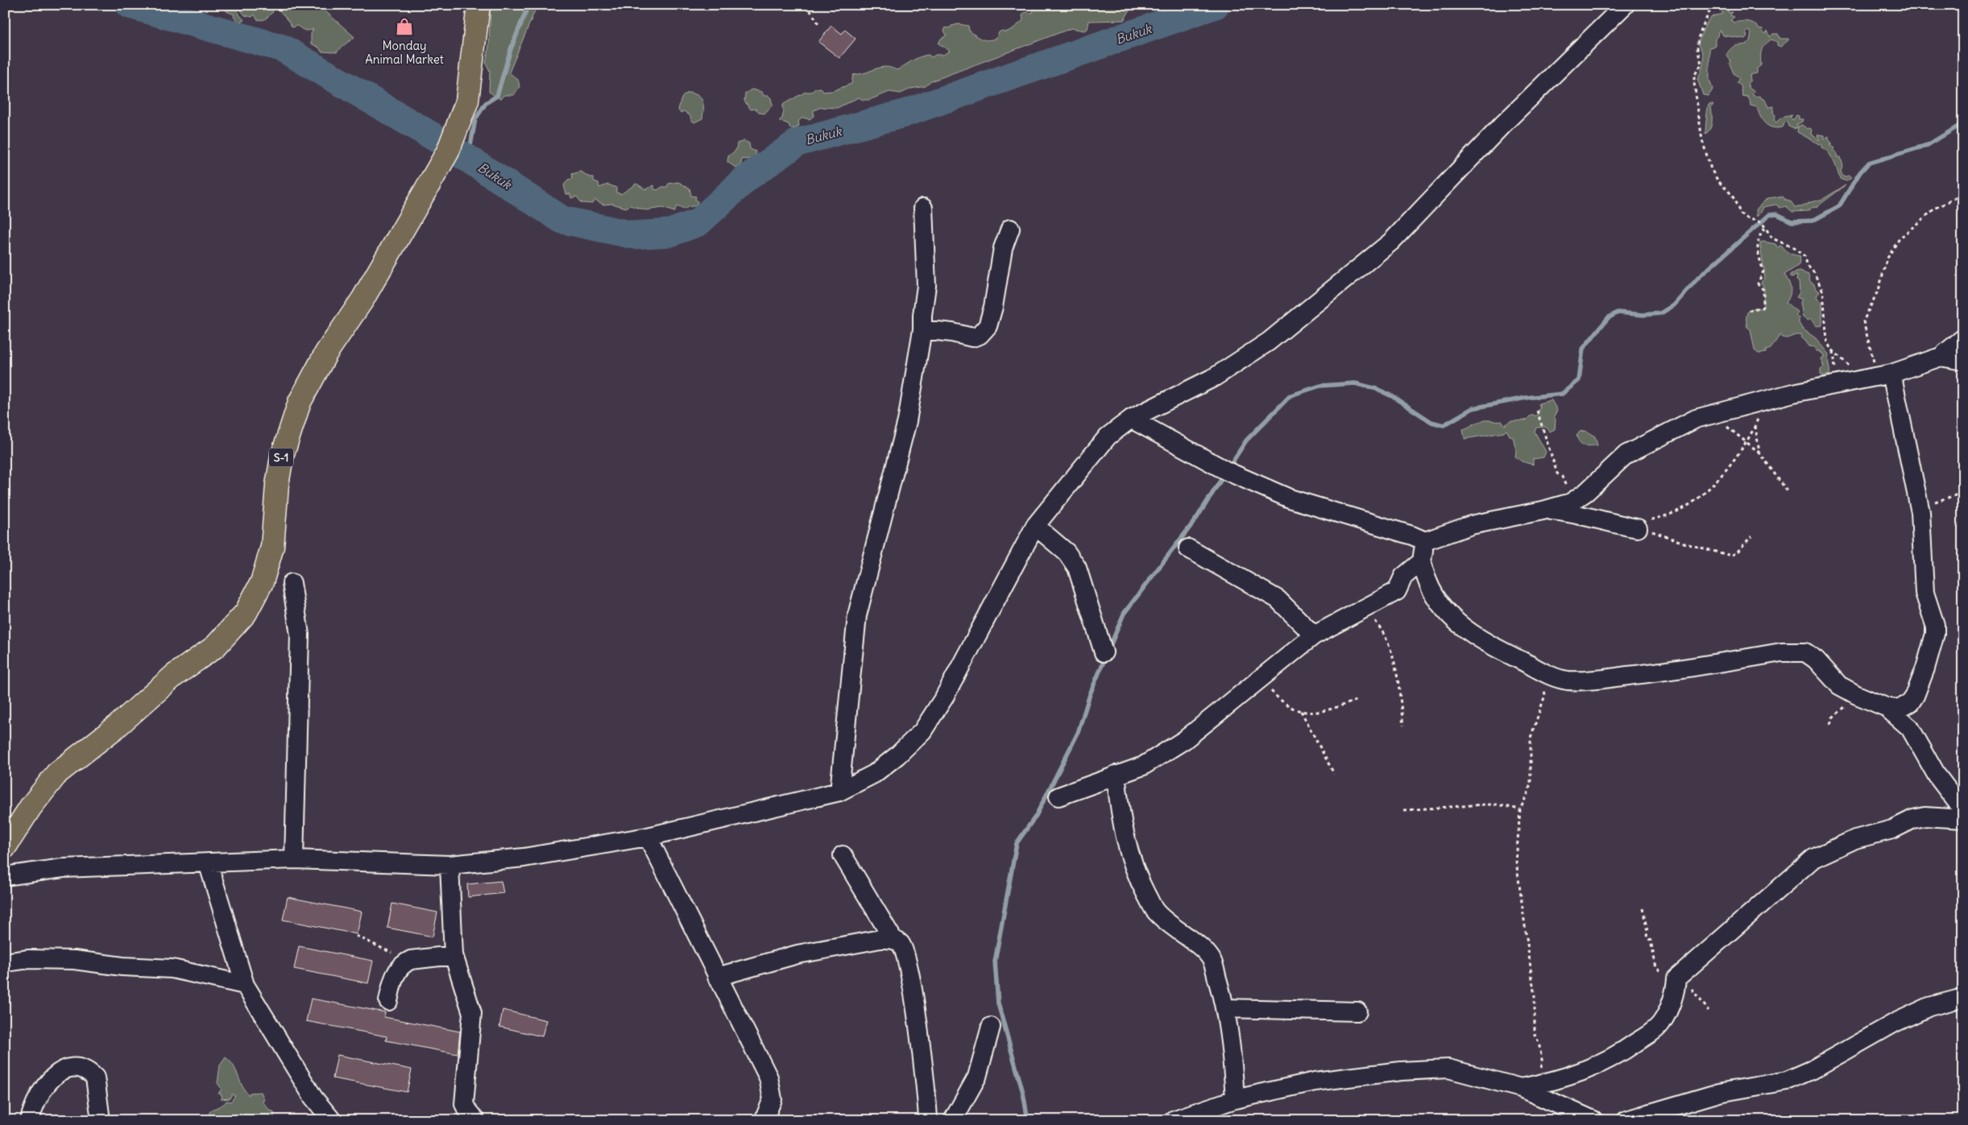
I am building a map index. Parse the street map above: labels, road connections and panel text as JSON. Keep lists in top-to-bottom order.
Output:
{
  "streets": {
    "main road": ["S-1"]
  },
  "water": ["Bukuk"],
  "places": {
    "shop": ["Monday Animal Market"]
  }
}
